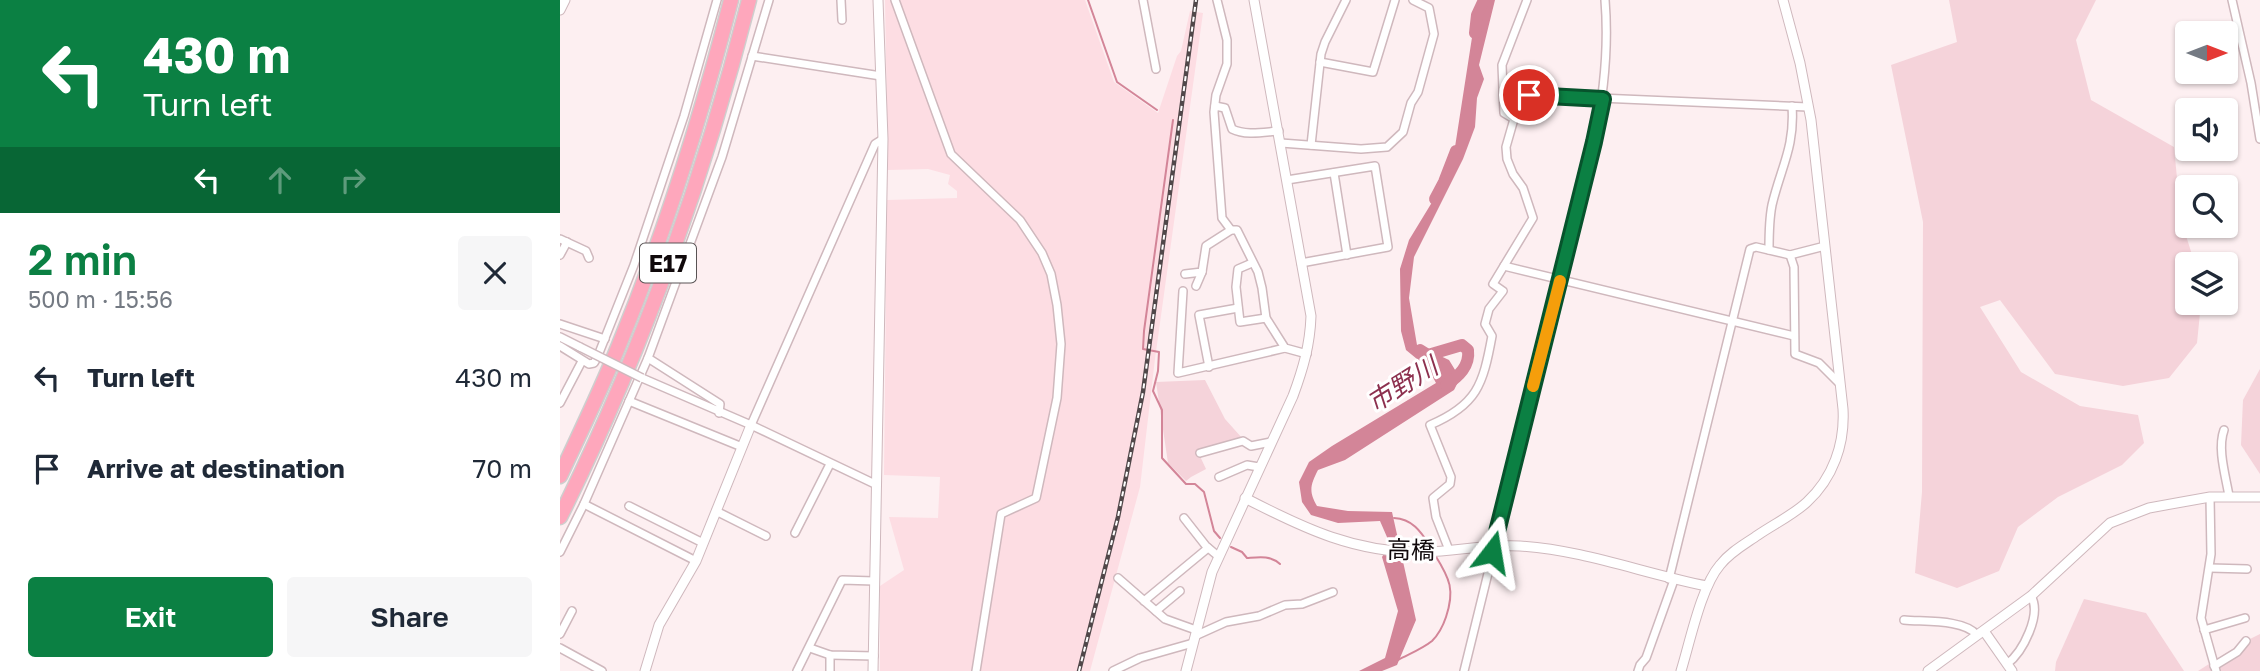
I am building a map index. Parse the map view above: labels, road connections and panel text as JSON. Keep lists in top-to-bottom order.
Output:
{
  "streets": {
    "highway": ["E17"],
    "street": ["高橋"]
  },
  "water": ["市野川"],
  "north": "right",
  "page": {
    "turn": ["430 m", "Turn left"],
    "heading": ["2 min", "500 m · 15:56"],
    "list": [
      {
        "name": "Turn left",
        "value": "430 m"
      },
      {
        "name": "Arrive at destination",
        "value": "70 m"
      }
    ],
    "buttons": ["Exit", "Share"]
  }
}
